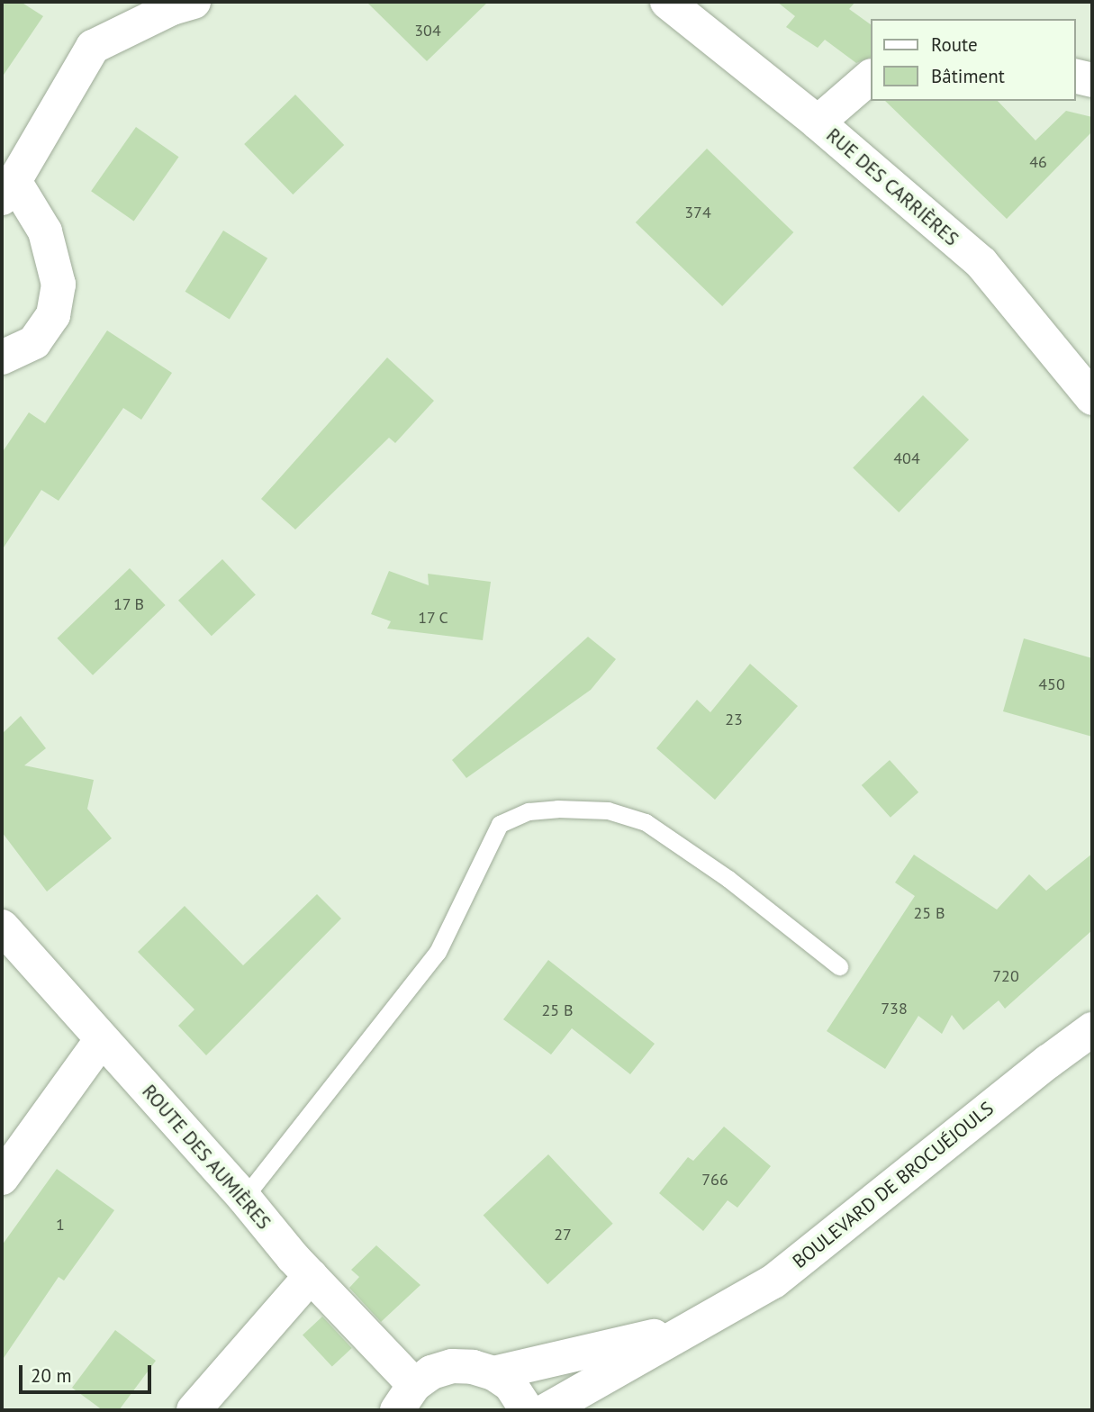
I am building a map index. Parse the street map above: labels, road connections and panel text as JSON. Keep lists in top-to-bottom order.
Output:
{
  "streets": {
    "street": ["RUE DES CARRIÈRES", "ROUTE DES AUMIÈRES", "BOULEVARD DE BROCUÉJOULS"]
  },
  "house_numbers": [
    "304",
    "46",
    "374",
    "404",
    "17 B",
    "17 C",
    "450",
    "23",
    "25 B",
    "720",
    "738",
    "25 B",
    "766",
    "1",
    "27"
  ],
  "legend": ["Route", "Bâtiment"],
  "scale_bar": "20 m"
}
